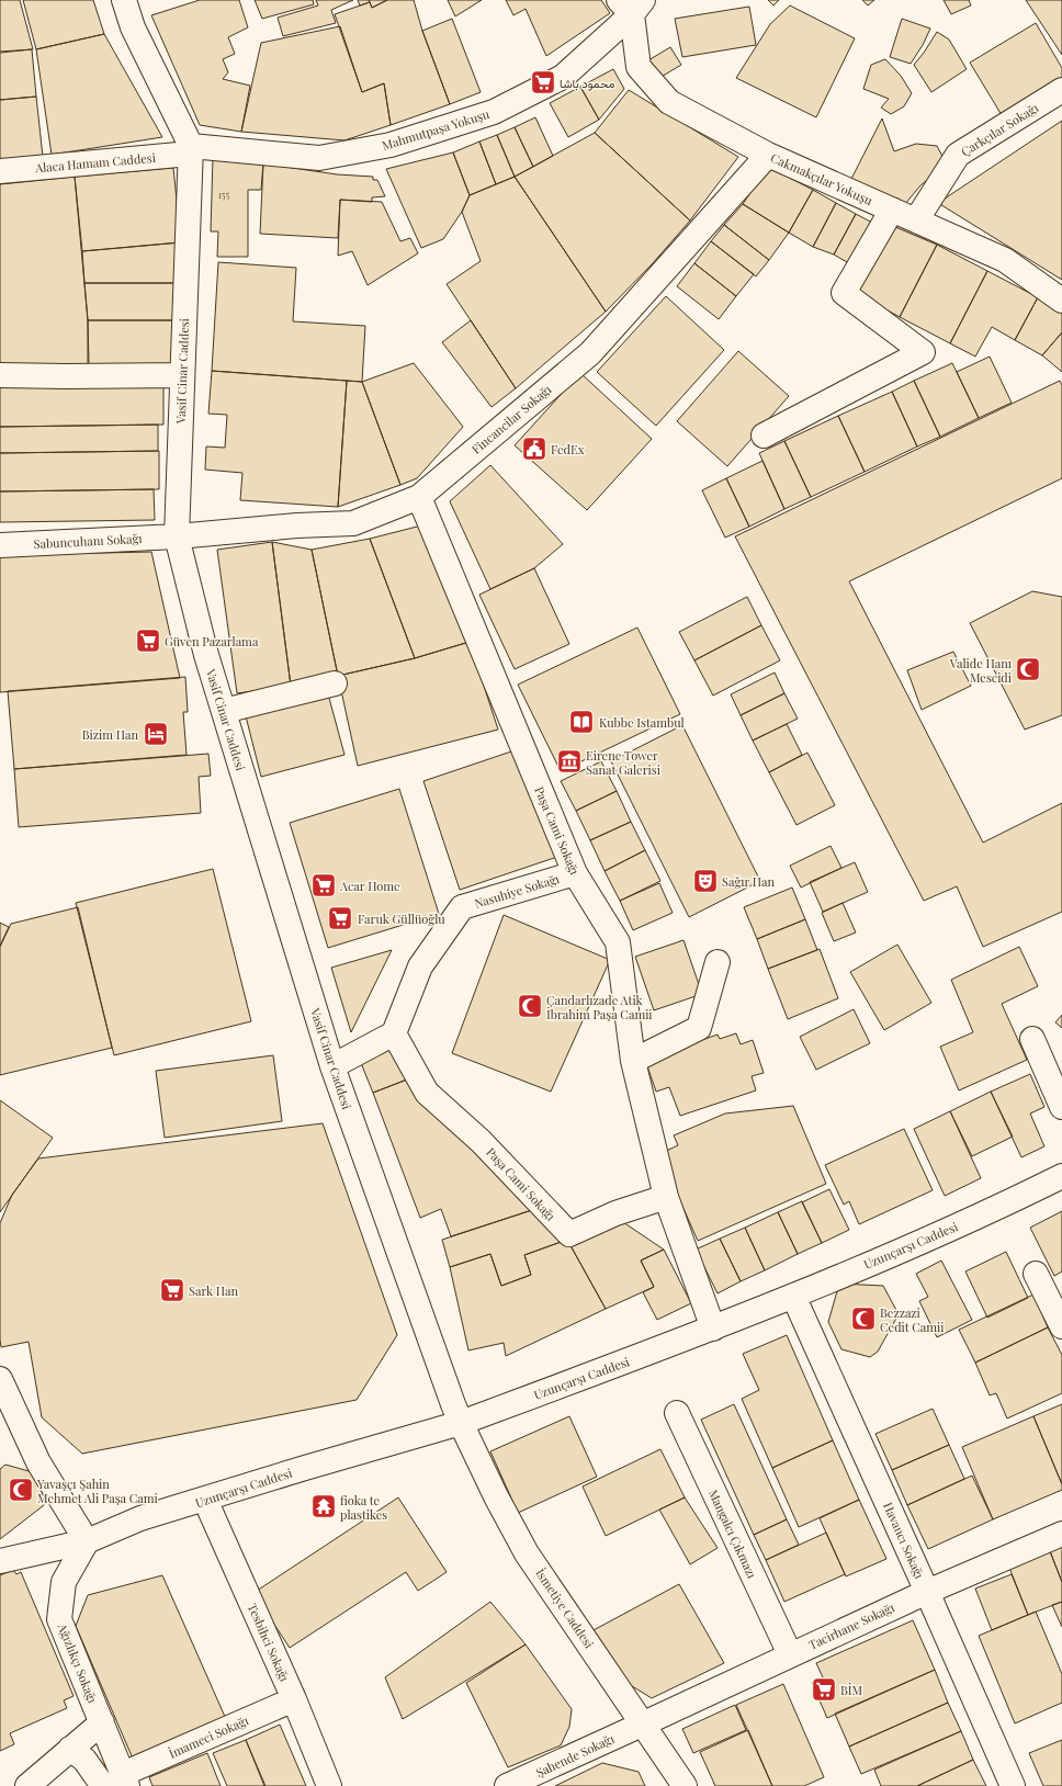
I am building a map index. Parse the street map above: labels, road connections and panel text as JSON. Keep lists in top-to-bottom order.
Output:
{
  "streets": {
    "street": [
      "Mahmutpaşa Yokuşu",
      "Çarkçılar Sokağı",
      "Alaca Hamam Caddesi",
      "Cakmakçılar Yokuşu",
      "Vasif Cinar Caddesi",
      "Fincancilar Sokağı",
      "Sabuncuhanı Sokağı",
      "Paşa Cami Sokağı",
      "Nasuhiye Sokağı",
      "Uzunçarşı Caddesi",
      "Mangalcı Çıkmazı",
      "Havancı Sokağı",
      "İsmetiye Caddesi",
      "Tacirhane Sokağı",
      "Tesbihci Sokağı",
      "Ağızlıkçı Sokağı",
      "İmameci Sokağı",
      "Şahende Sokağı"
    ]
  },
  "crossings": [
    ["Mahmutpaşa Yokuşu", "Alaca Hamam Caddesi"],
    ["Mahmutpaşa Yokuşu", "Cakmakçılar Yokuşu"],
    ["Mahmutpaşa Yokuşu", "Vasif Cinar Caddesi"],
    ["Çarkçılar Sokağı", "Cakmakçılar Yokuşu"],
    ["Alaca Hamam Caddesi", "Vasif Cinar Caddesi"],
    ["Cakmakçılar Yokuşu", "Fincancilar Sokağı"],
    ["Vasif Cinar Caddesi", "Fincancilar Sokağı"],
    ["Vasif Cinar Caddesi", "Sabuncuhanı Sokağı"],
    ["Vasif Cinar Caddesi", "Uzunçarşı Caddesi"],
    ["Vasif Cinar Caddesi", "İsmetiye Caddesi"],
    ["Fincancilar Sokağı", "Sabuncuhanı Sokağı"],
    ["Fincancilar Sokağı", "Paşa Cami Sokağı"],
    ["Paşa Cami Sokağı", "Nasuhiye Sokağı"],
    ["Paşa Cami Sokağı", "Uzunçarşı Caddesi"],
    ["Uzunçarşı Caddesi", "Havancı Sokağı"],
    ["Uzunçarşı Caddesi", "İsmetiye Caddesi"],
    ["Uzunçarşı Caddesi", "Tesbihci Sokağı"],
    ["Uzunçarşı Caddesi", "Ağızlıkçı Sokağı"],
    ["Mangalcı Çıkmazı", "Tacirhane Sokağı"],
    ["Havancı Sokağı", "Tacirhane Sokağı"],
    ["İsmetiye Caddesi", "Tacirhane Sokağı"],
    ["İsmetiye Caddesi", "Şahende Sokağı"],
    ["Tacirhane Sokağı", "Şahende Sokağı"],
    ["Tesbihci Sokağı", "İmameci Sokağı"],
    ["Ağızlıkçı Sokağı", "İmameci Sokağı"]
  ],
  "places": {
    "supermarket": [
      "محمود باشا",
      "Güven Pazarlama",
      "Acar Home",
      "Faruk Güllüoğlu",
      "Sark Han",
      "BİM"
    ],
    "public building": ["FedEx"],
    "mosque": [
      "Valide Hanı Mescidi",
      "Çandarlızade Atik İbrahim Paşa Camii",
      "Bezzazi Cedit Camii",
      "Yavaşçı Şahin Mehmet Ali Paşa Cami"
    ],
    "library": ["Kubbe Istambul"],
    "hotel": ["Bizim Han"],
    "museum": ["Eirene Tower Sanat Galerisi"],
    "theatre": ["Sağır Han"],
    "temple": ["fioka te plastikes"]
  },
  "house_numbers": ["155"]
}
